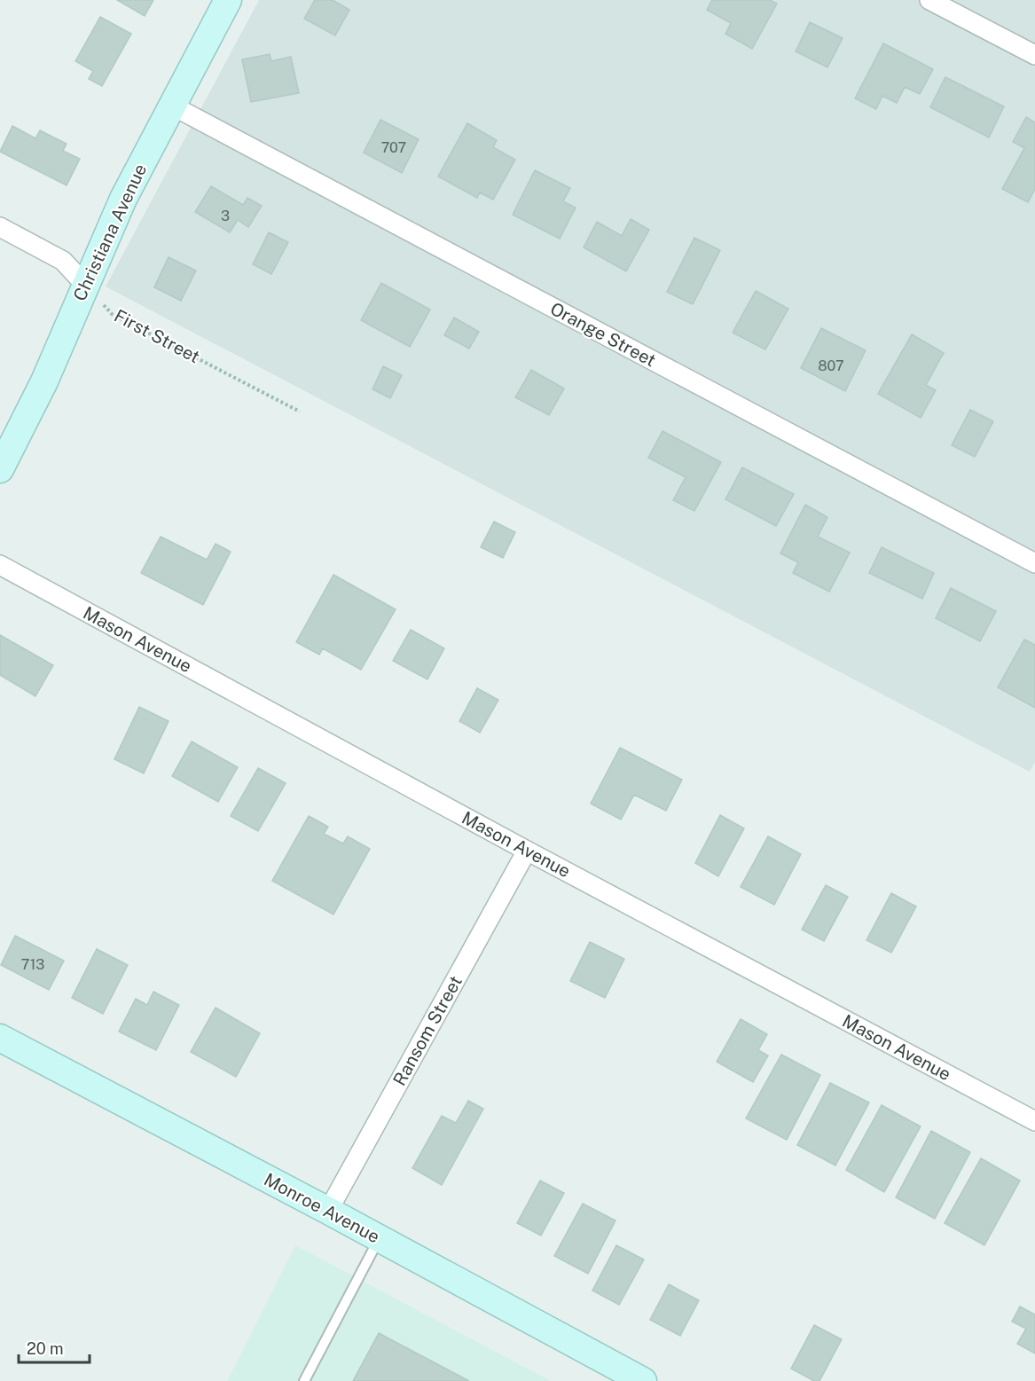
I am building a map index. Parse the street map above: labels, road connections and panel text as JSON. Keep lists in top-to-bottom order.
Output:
{
  "streets": {
    "street": [
      "Christiana Avenue",
      "Orange Street",
      "Mason Avenue",
      "Ransom Street",
      "Monroe Avenue"
    ],
    "path": ["First Street"]
  },
  "crossings": [
    ["Christiana Avenue", "Orange Street"],
    ["Christiana Avenue", "First Street"],
    ["Mason Avenue", "Ransom Street"],
    ["Ransom Street", "Monroe Avenue"]
  ],
  "house_numbers": [
    "707",
    "3",
    "807",
    "713"
  ],
  "scale_bar": "20 m"
}
